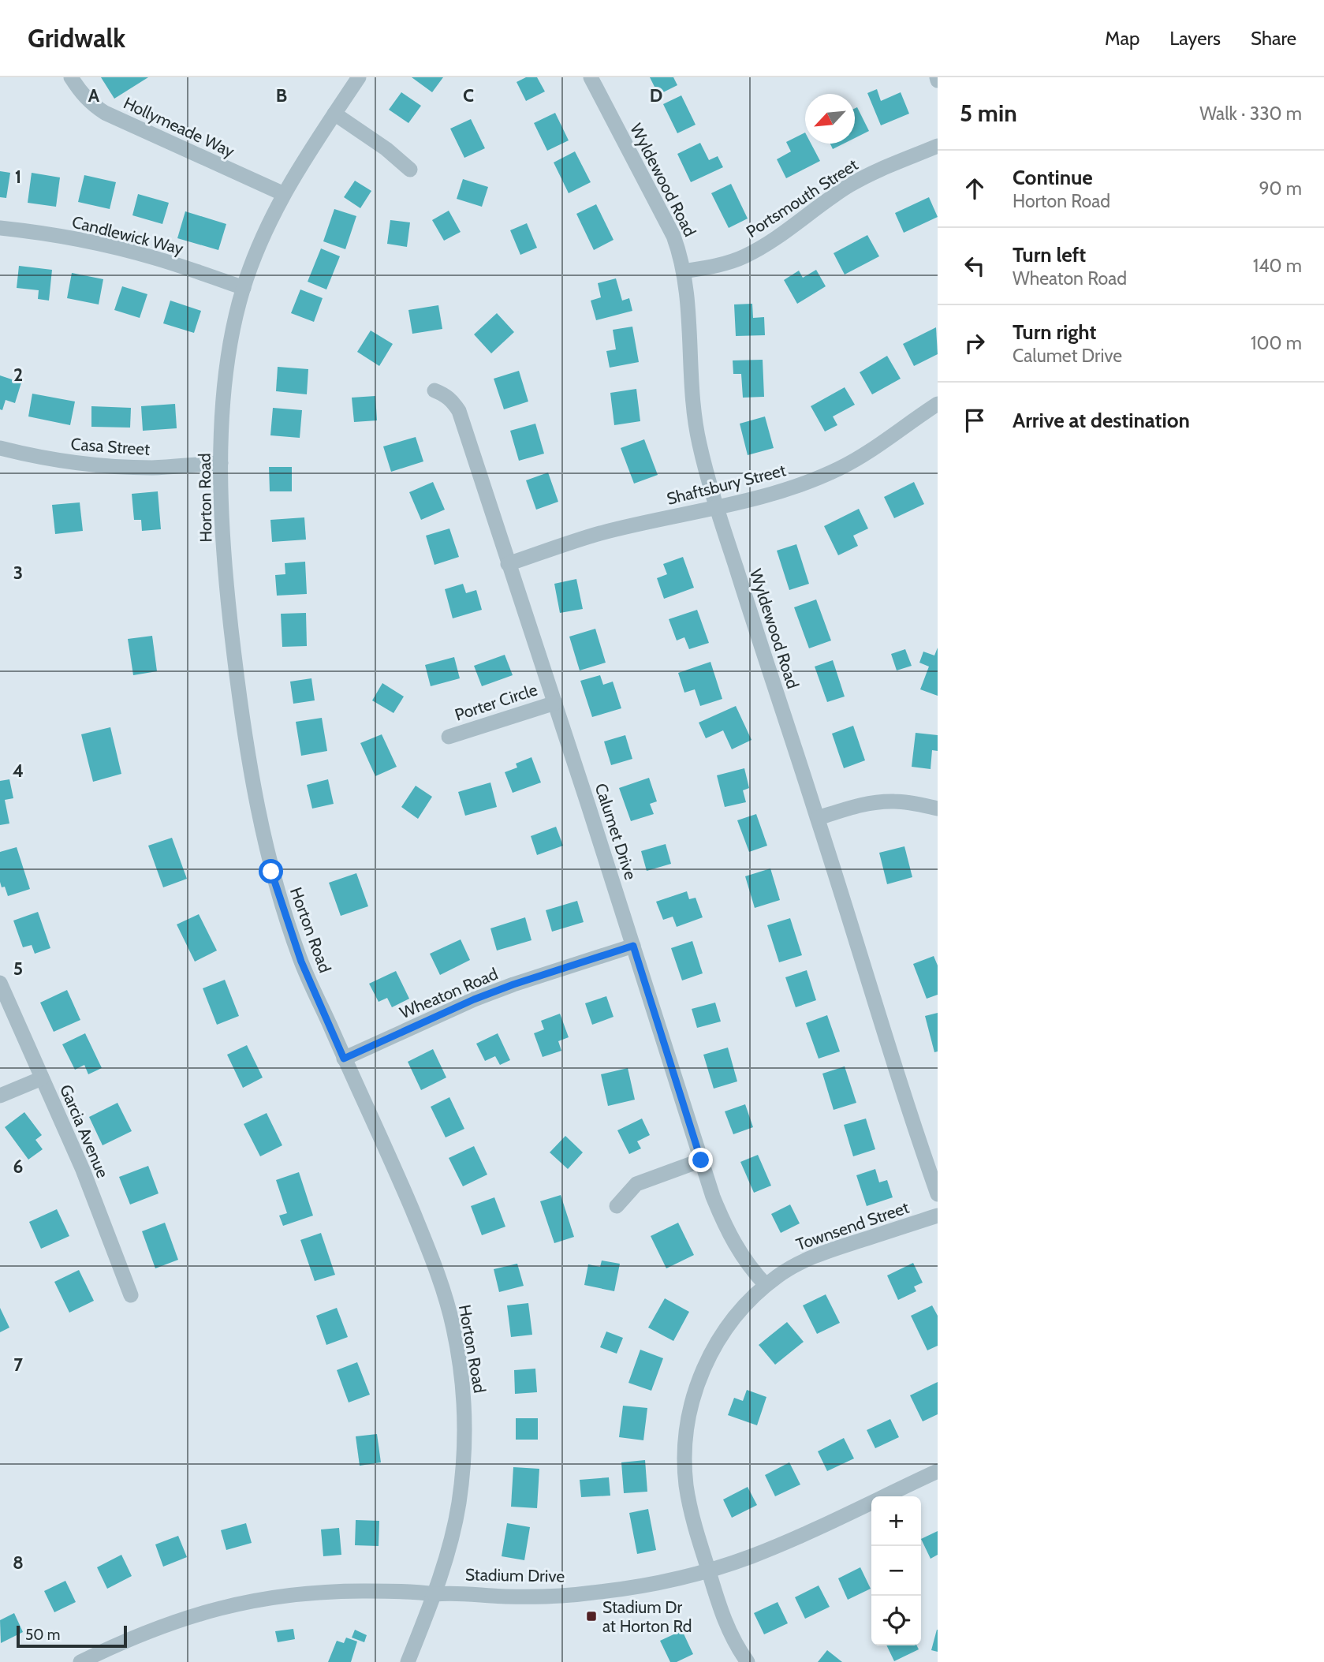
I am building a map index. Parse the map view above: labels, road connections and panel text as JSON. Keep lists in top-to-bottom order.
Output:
{
  "streets": {
    "street": [
      "Hollymeade Way",
      "Wyldewood Road",
      "Portsmouth Street",
      "Candlewick Way",
      "Casa Street",
      "Shaftsbury Street",
      "Horton Road",
      "Porter Circle",
      "Calumet Drive",
      "Wheaton Road",
      "Garcia Avenue",
      "Townsend Street",
      "Stadium Drive"
    ]
  },
  "crossings": [
    ["Hollymeade Way", "Horton Road"],
    ["Wyldewood Road", "Portsmouth Street"],
    ["Wyldewood Road", "Shaftsbury Street"],
    ["Candlewick Way", "Horton Road"],
    ["Casa Street", "Horton Road"],
    ["Shaftsbury Street", "Calumet Drive"],
    ["Horton Road", "Wheaton Road"],
    ["Horton Road", "Stadium Drive"],
    ["Porter Circle", "Calumet Drive"],
    ["Calumet Drive", "Wheaton Road"],
    ["Calumet Drive", "Townsend Street"],
    ["Townsend Street", "Stadium Drive"]
  ],
  "places": {
    "transit": ["Stadium Dr at Horton Rd"]
  },
  "scale_bar": "50 m",
  "north": "bottom left",
  "page": {
    "header": "Gridwalk",
    "nav": ["Map", "Layers", "Share"],
    "heading": ["5 min", "Walk · 330 m"],
    "list": [
      ["Continue", "Horton Road", "90 m"],
      ["Turn left", "Wheaton Road", "140 m"],
      ["Turn right", "Calumet Drive", "100 m"],
      "Arrive at destination"
    ],
    "map_buttons": ["+", "−"],
    "scale": "50 m"
  },
  "grid": {
    "columns": [
      "A",
      "B",
      "C",
      "D"
    ],
    "rows": [
      "1",
      "2",
      "3",
      "4",
      "5",
      "6",
      "7",
      "8"
    ]
  }
}
